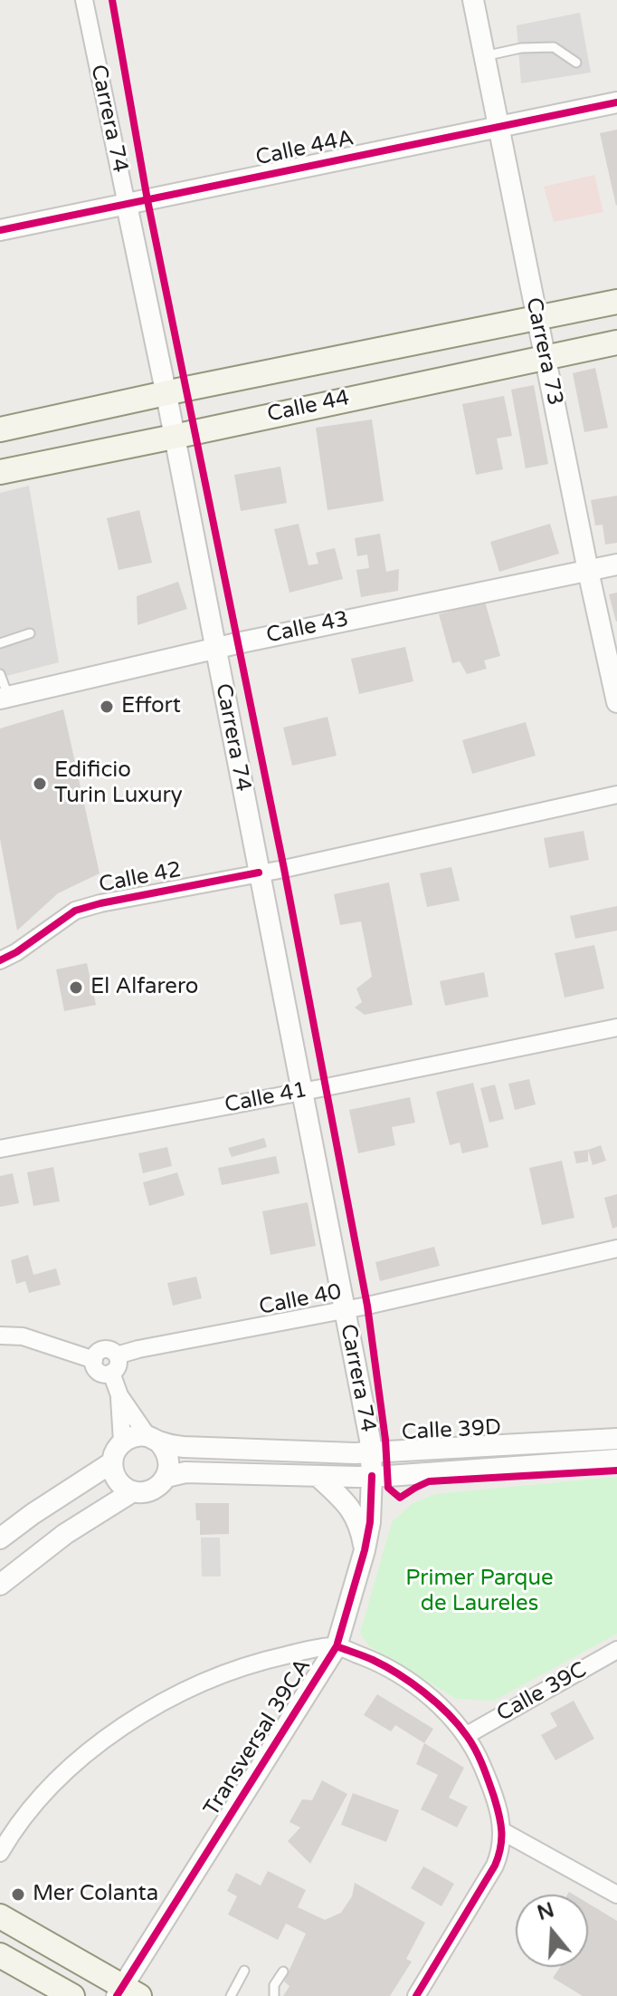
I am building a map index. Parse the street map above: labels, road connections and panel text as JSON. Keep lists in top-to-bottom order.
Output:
{
  "streets": {
    "main road": ["Calle 44"],
    "street": [
      "Carrera 74",
      "Calle 44A",
      "Carrera 73",
      "Calle 43",
      "Calle 42",
      "Calle 41",
      "Calle 40",
      "Calle 39D",
      "Calle 39C",
      "Transversal 39CA"
    ]
  },
  "crossings": [
    ["Carrera 74", "Calle 44A"],
    ["Carrera 74", "Calle 44"],
    ["Carrera 74", "Calle 43"],
    ["Carrera 74", "Calle 42"],
    ["Carrera 74", "Calle 41"],
    ["Carrera 74", "Calle 40"],
    ["Carrera 74", "Calle 39D"],
    ["Carrera 74", "Transversal 39CA"],
    ["Calle 44A", "Carrera 73"],
    ["Carrera 73", "Calle 44"],
    ["Carrera 73", "Calle 43"],
    ["Calle 39D", "Transversal 39CA"]
  ],
  "parks": ["Primer Parque de Laureles"],
  "places": [
    "Effort",
    "Edificio Turin Luxury",
    "El Alfarero",
    "Mer Colanta"
  ],
  "north": "top"
}
